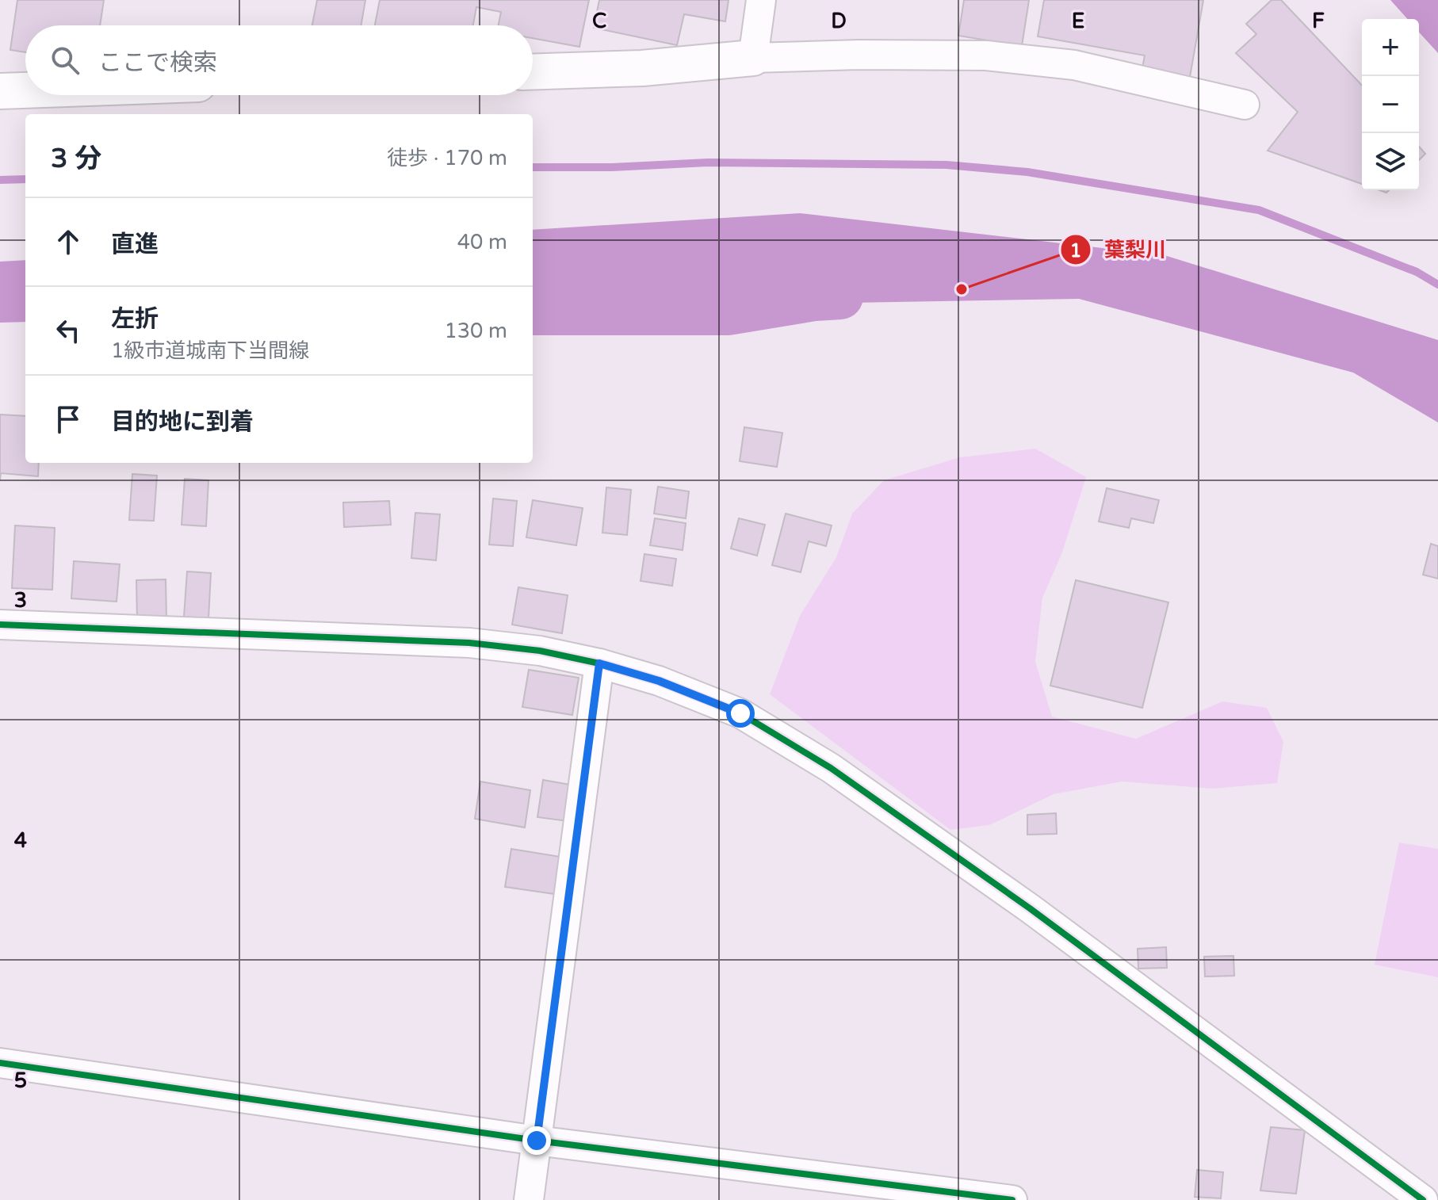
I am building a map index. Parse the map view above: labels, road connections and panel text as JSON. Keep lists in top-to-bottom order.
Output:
{
  "places": ["葉梨川"],
  "page": {
    "map_buttons": ["+", "−"],
    "search": "ここで検索",
    "heading": ["3 分", "徒歩 · 170 m"],
    "list": [
      ["直進", "40 m"],
      ["左折", "1級市道城南下当間線", "130 m"],
      "目的地に到着"
    ]
  },
  "grid": {
    "columns": [
      "C",
      "D",
      "E",
      "F"
    ],
    "rows": ["3", "4", "5"]
  }
}
